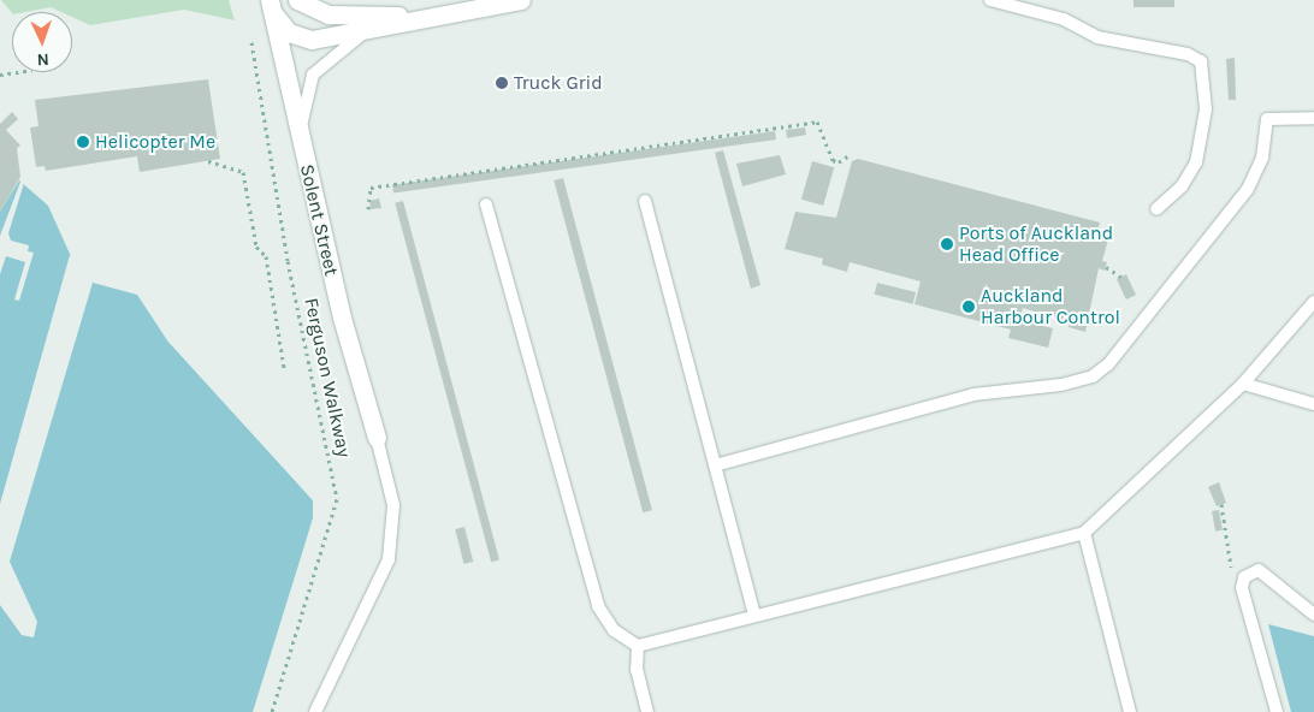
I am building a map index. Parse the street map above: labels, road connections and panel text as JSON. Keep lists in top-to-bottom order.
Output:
{
  "streets": {
    "street": ["Solent Street"],
    "path": ["Ferguson Walkway"]
  },
  "places": [
    "Truck Grid",
    "Helicopter Me",
    "Ports of Auckland Head Office",
    "Auckland Harbour Control"
  ],
  "north": "bottom"
}
